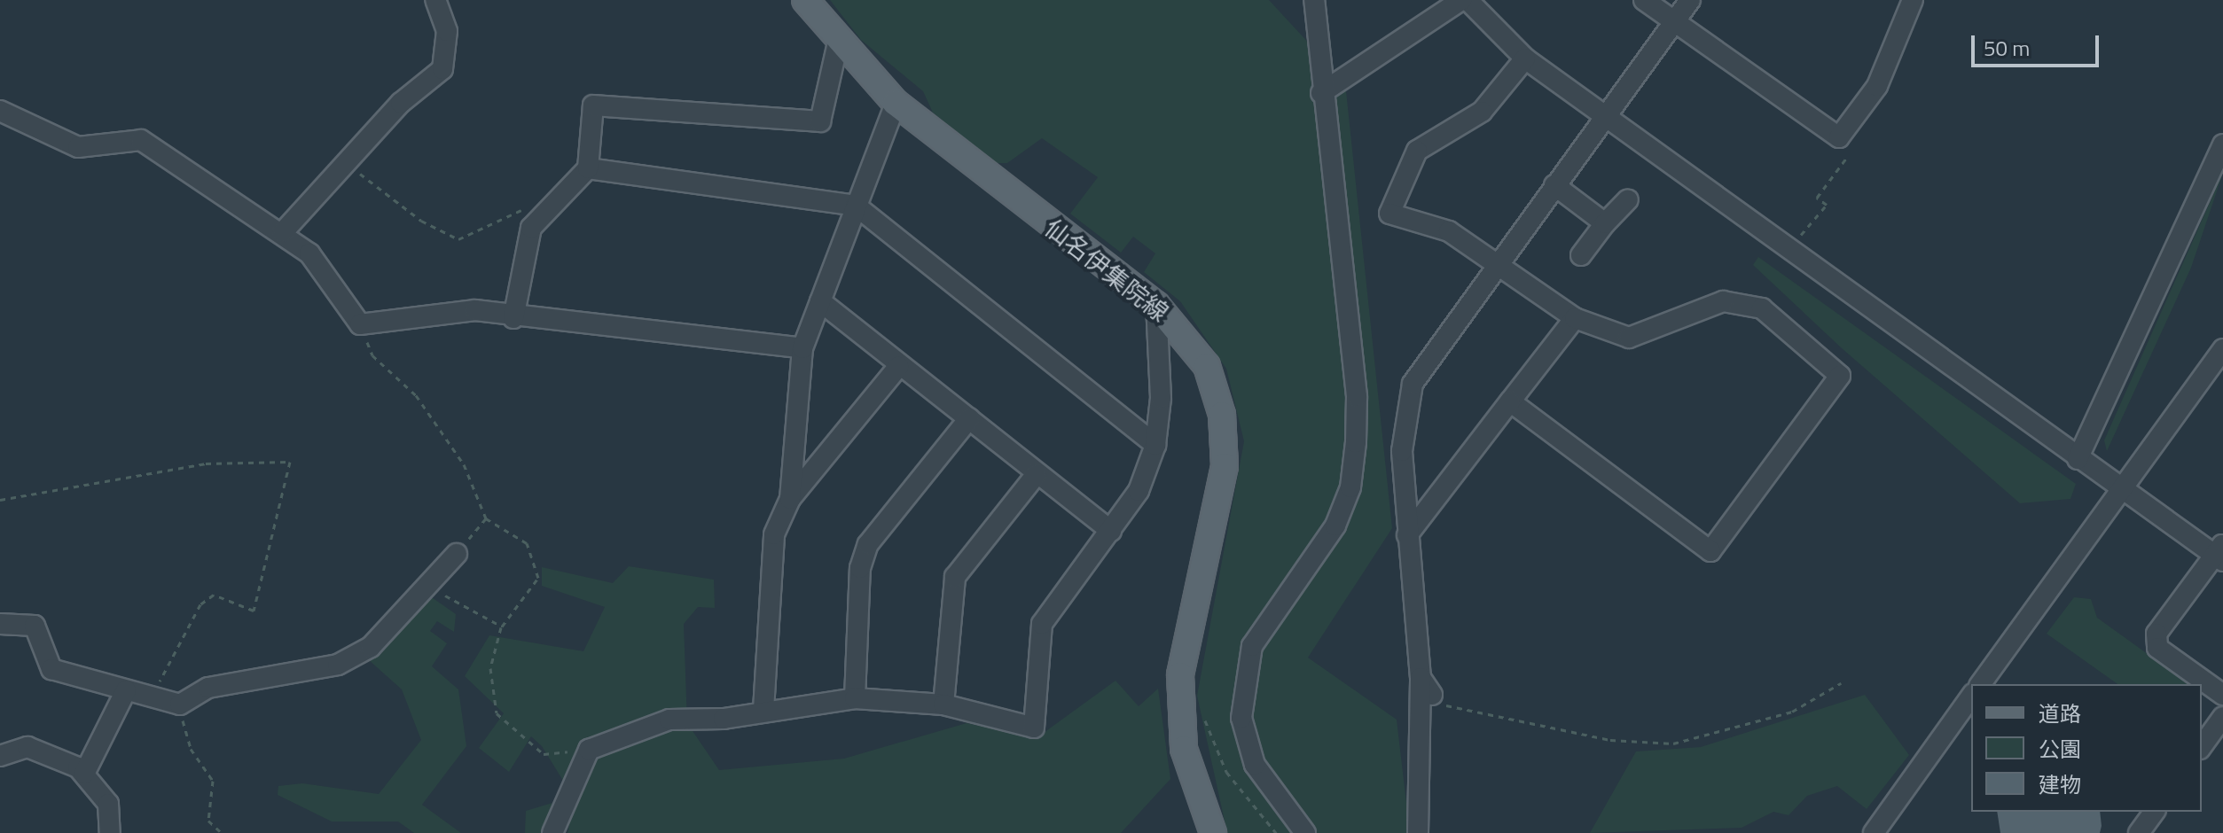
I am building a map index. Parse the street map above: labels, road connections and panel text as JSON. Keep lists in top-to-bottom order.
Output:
{
  "streets": {
    "main road": ["仙名伊集院線"]
  },
  "legend": ["道路", "公園", "建物"],
  "scale_bar": "50 m"
}
